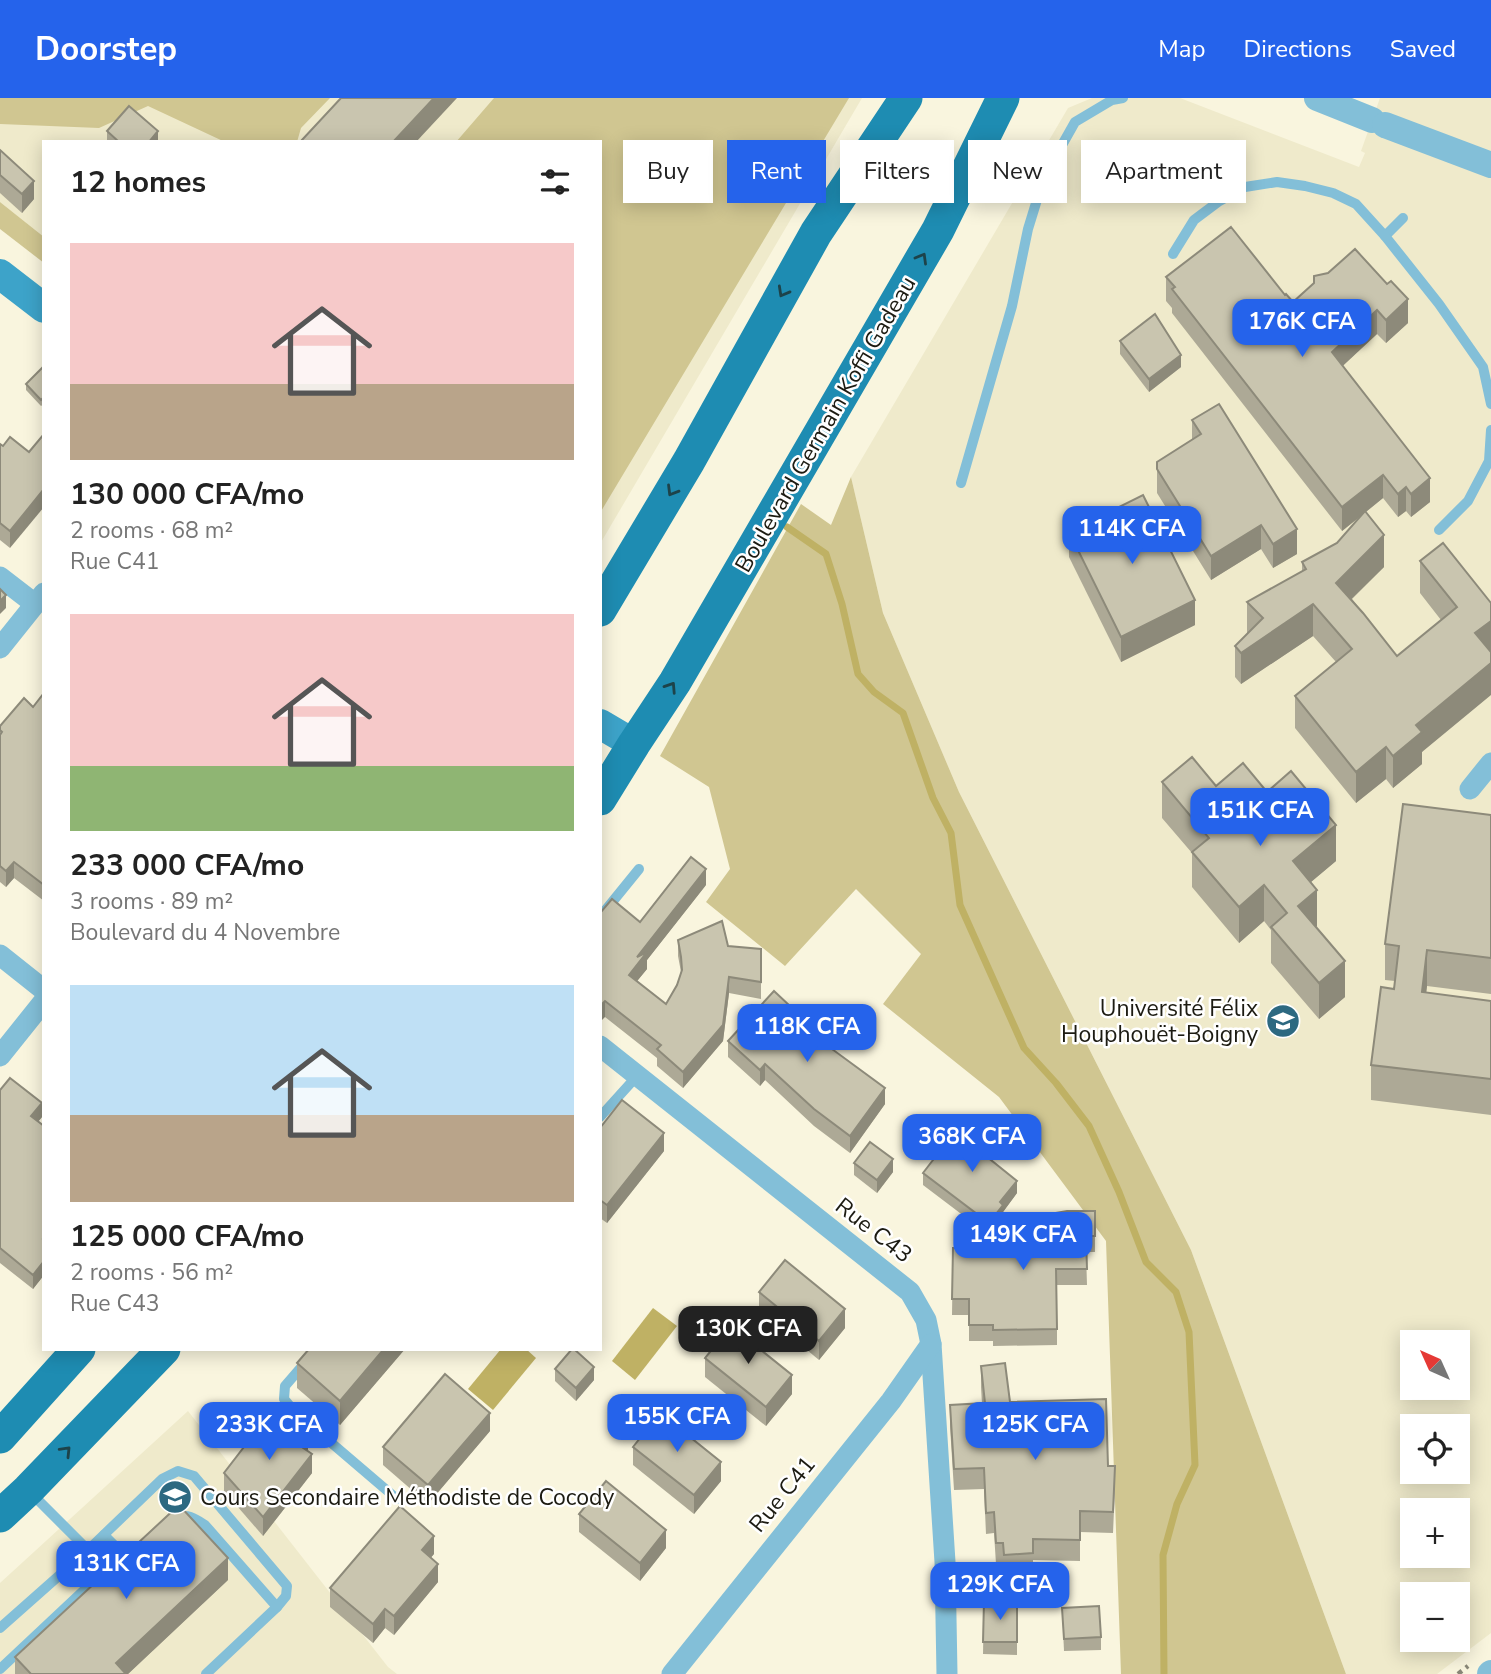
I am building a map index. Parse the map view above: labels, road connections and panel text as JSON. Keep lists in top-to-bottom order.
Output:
{
  "streets": {
    "main road": ["Boulevard Germain Koffi Gadeau"],
    "street": ["Rue C43", "Rue C41"]
  },
  "crossings": [
    ["Rue C43", "Rue C41"]
  ],
  "places": {
    "school or university": ["Université Félix Houphouët-Boigny", "Cours Secondaire Méthodiste de Cocody"]
  },
  "north": "top left",
  "page": {
    "header": "Doorstep",
    "nav": ["Map", "Directions", "Saved"],
    "chip": [
      "Buy",
      "Rent",
      "Filters",
      "New",
      "Apartment"
    ],
    "heading": "12 homes",
    "list": [
      {
        "name": "130 000 CFA/mo",
        "note": "2 rooms · 68 m² · Rue C41"
      },
      {
        "name": "233 000 CFA/mo",
        "note": "3 rooms · 89 m² · Boulevard du 4 Novembre"
      },
      {
        "name": "125 000 CFA/mo",
        "note": "2 rooms · 56 m² · Rue C43"
      }
    ],
    "price": [
      "176K CFA",
      "114K CFA",
      "151K CFA",
      "118K CFA",
      "368K CFA",
      "149K CFA",
      "130K CFA",
      "155K CFA",
      "233K CFA",
      "125K CFA",
      "131K CFA",
      "129K CFA"
    ],
    "map_buttons": ["+", "−"]
  }
}
